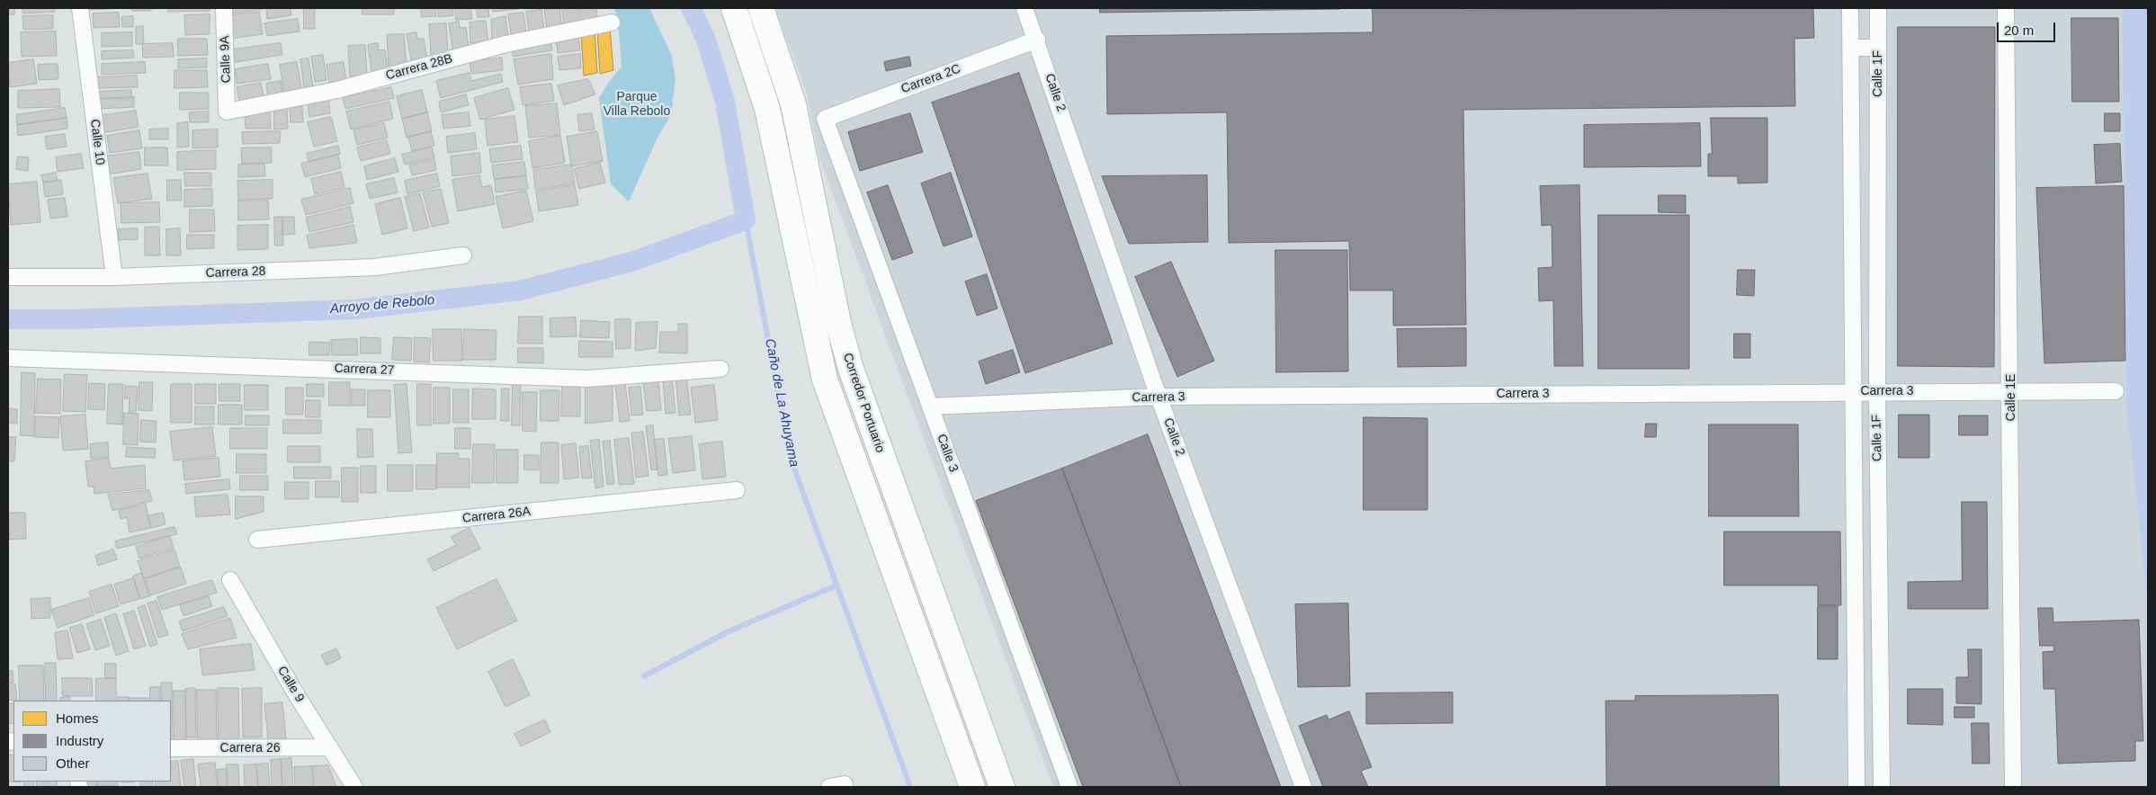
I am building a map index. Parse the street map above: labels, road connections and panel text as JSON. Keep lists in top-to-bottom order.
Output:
{
  "streets": {
    "main road": ["Corredor Portuario"],
    "street": [
      "Calle 9A",
      "Carrera 28B",
      "Calle 1F",
      "Carrera 2C",
      "Calle 2",
      "Calle 10",
      "Carrera 28",
      "Carrera 27",
      "Carrera 3",
      "Calle 1E",
      "Calle 3",
      "Carrera 26A",
      "Calle 9",
      "Carrera 26"
    ]
  },
  "crossings": [
    ["Calle 9A", "Carrera 28B"],
    ["Calle 1F", "Carrera 3"],
    ["Carrera 2C", "Calle 2"],
    ["Carrera 2C", "Calle 3"],
    ["Calle 2", "Carrera 3"],
    ["Calle 10", "Carrera 28"],
    ["Carrera 3", "Calle 1E"],
    ["Carrera 3", "Calle 3"],
    ["Calle 9", "Carrera 26"]
  ],
  "water": ["Arroyo de Rebolo", "Caño de La Ahuyama"],
  "parks": ["Parque Villa Rebolo"],
  "legend": ["Homes", "Industry", "Other"],
  "scale_bar": "20 m"
}
